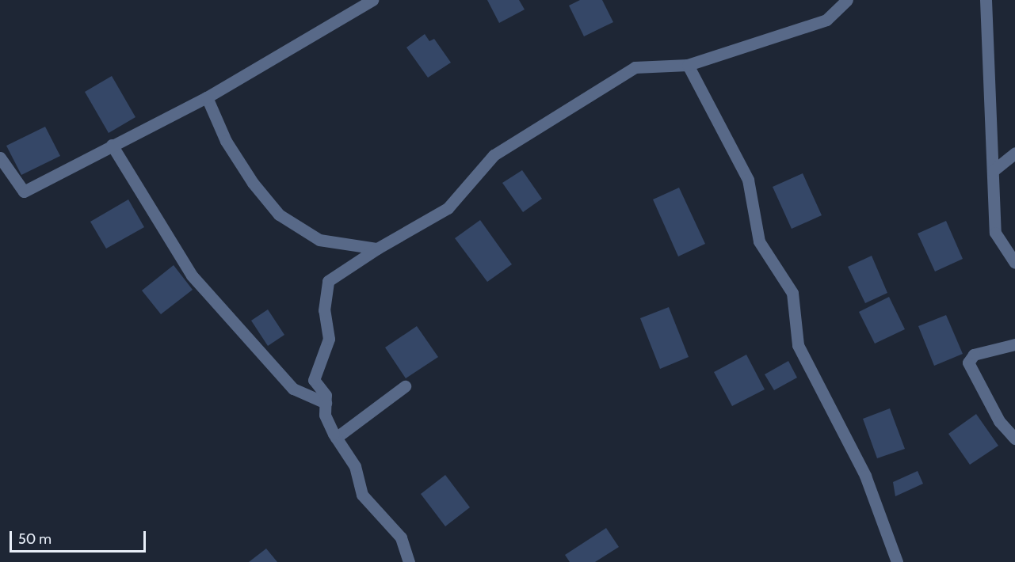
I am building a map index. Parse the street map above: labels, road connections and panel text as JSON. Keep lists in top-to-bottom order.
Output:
{
  "scale_bar": "50 m"
}
